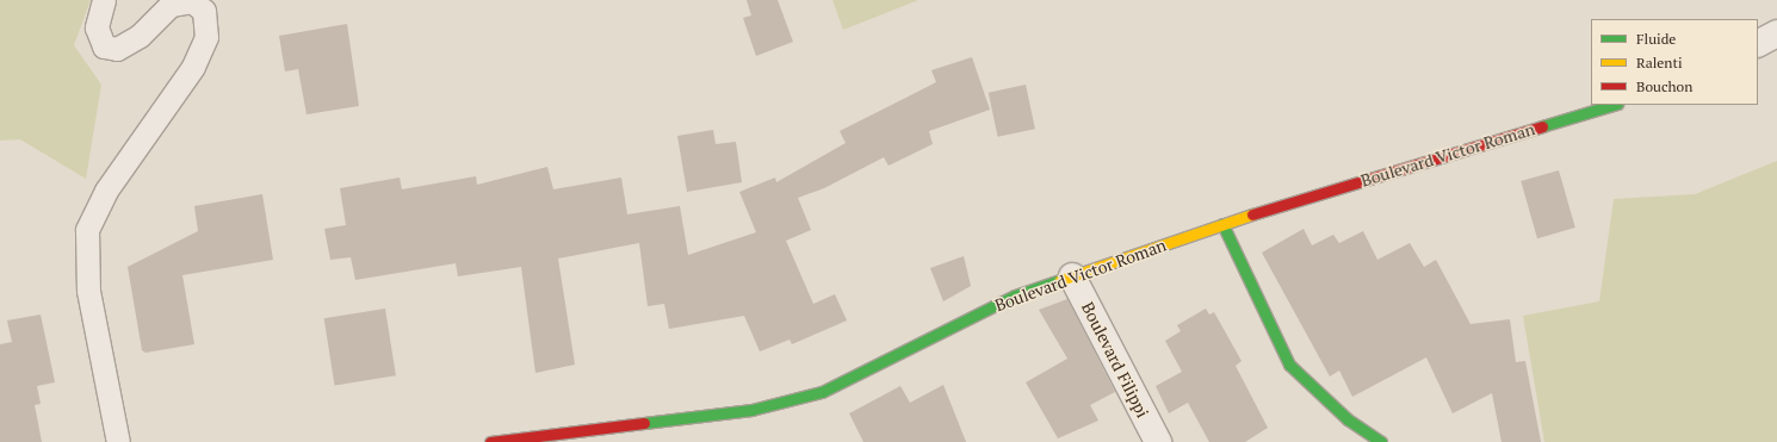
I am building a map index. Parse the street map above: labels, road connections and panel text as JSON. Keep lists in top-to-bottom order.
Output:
{
  "streets": {
    "street": ["Boulevard Victor Roman", "Boulevard Filippi"]
  },
  "crossings": [
    ["Boulevard Victor Roman", "Boulevard Filippi"]
  ],
  "legend": ["Fluide", "Ralenti", "Bouchon"]
}
